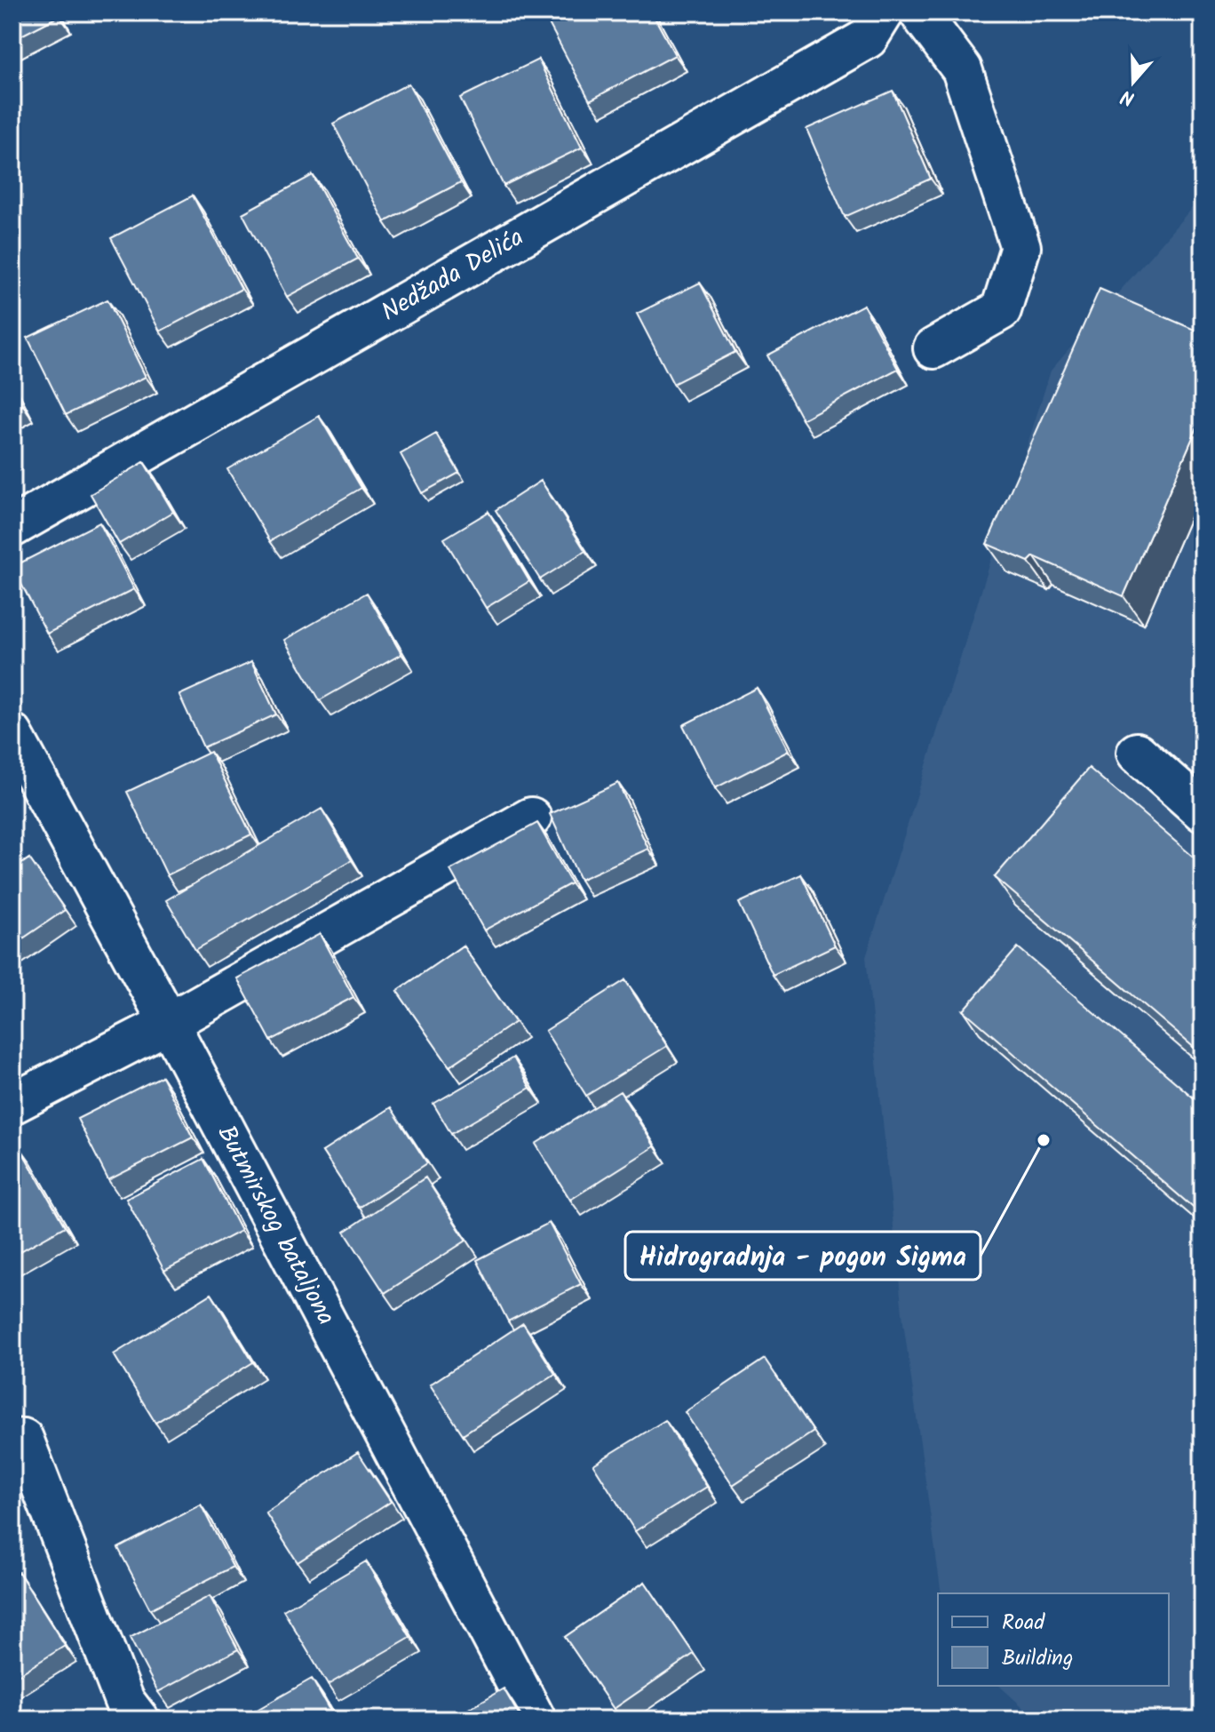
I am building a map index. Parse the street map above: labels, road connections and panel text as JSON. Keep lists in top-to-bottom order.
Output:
{
  "streets": {
    "street": ["Nedžada Delića", "Butmirskog bataljona"]
  },
  "places": ["Hidrogradnja - pogon Sigma"],
  "legend": ["Road", "Building"],
  "north": "bottom"
}
